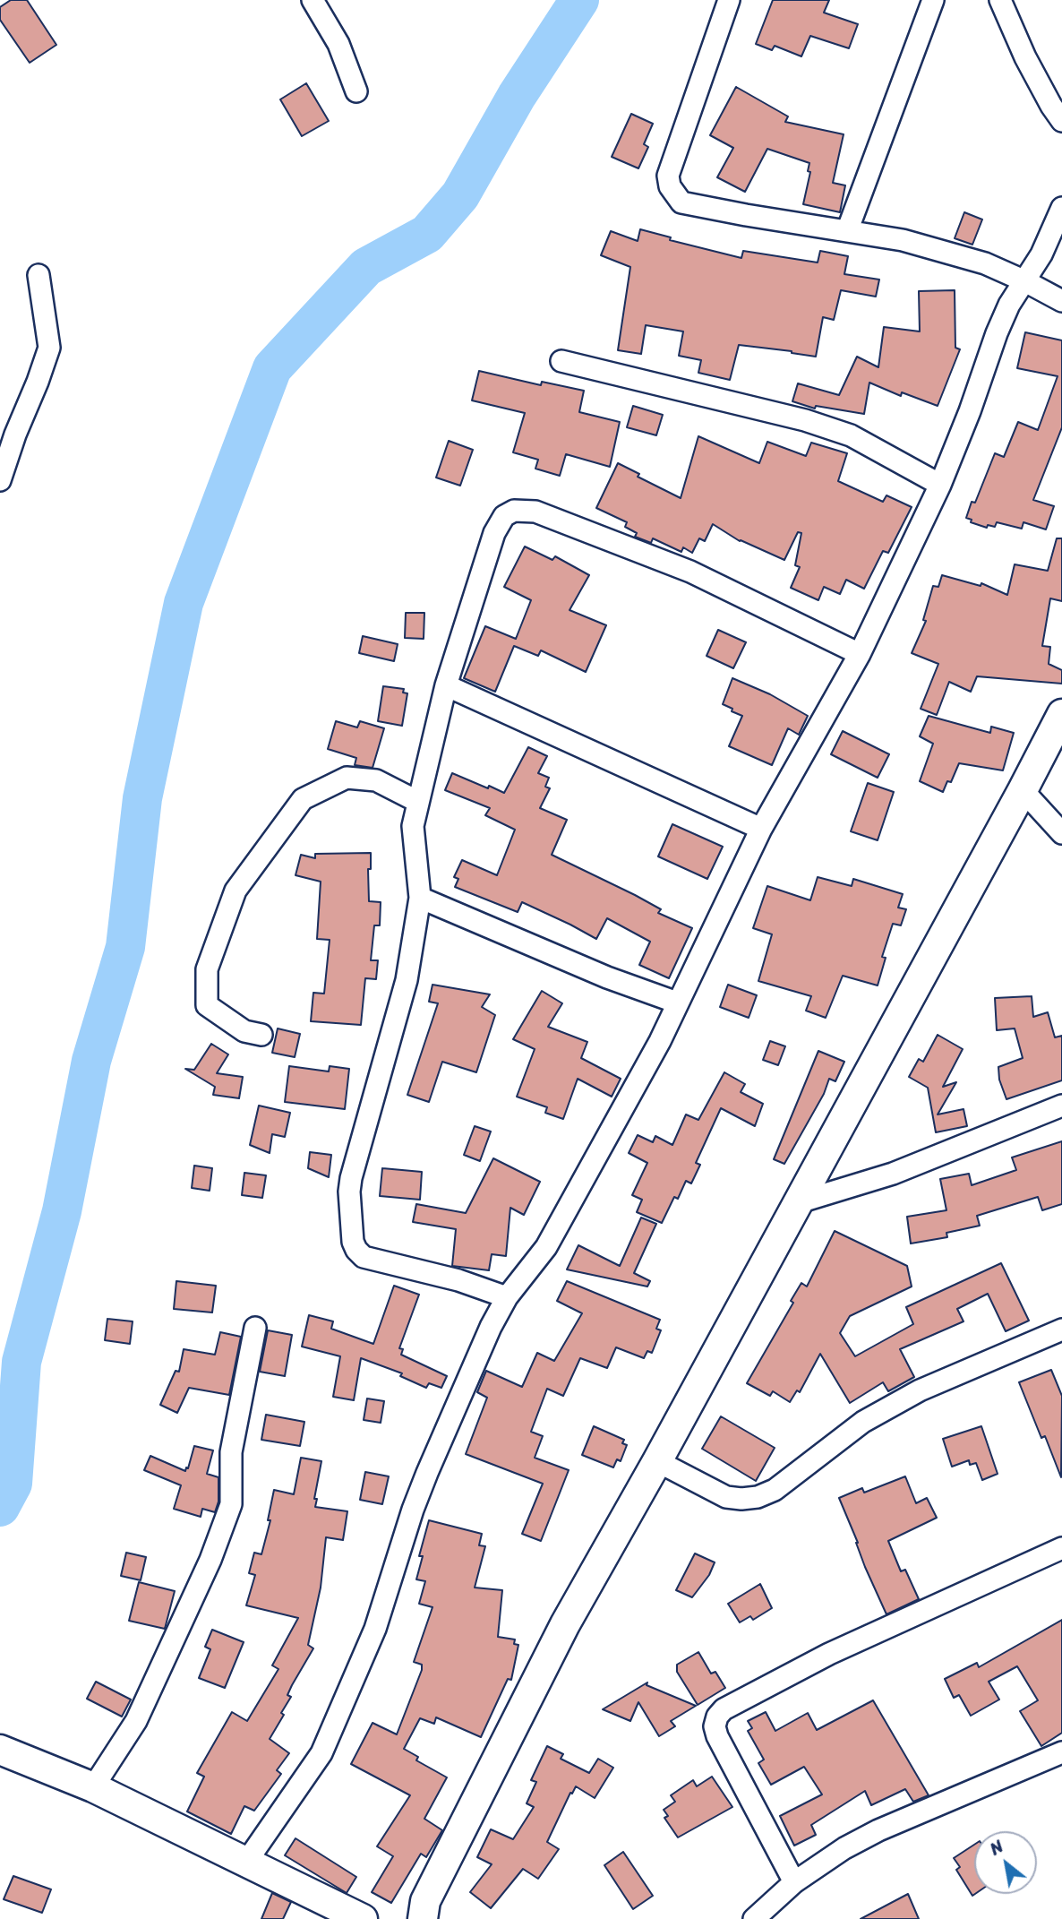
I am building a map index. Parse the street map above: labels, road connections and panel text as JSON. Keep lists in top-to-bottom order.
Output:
{
  "north": "top left"
}
